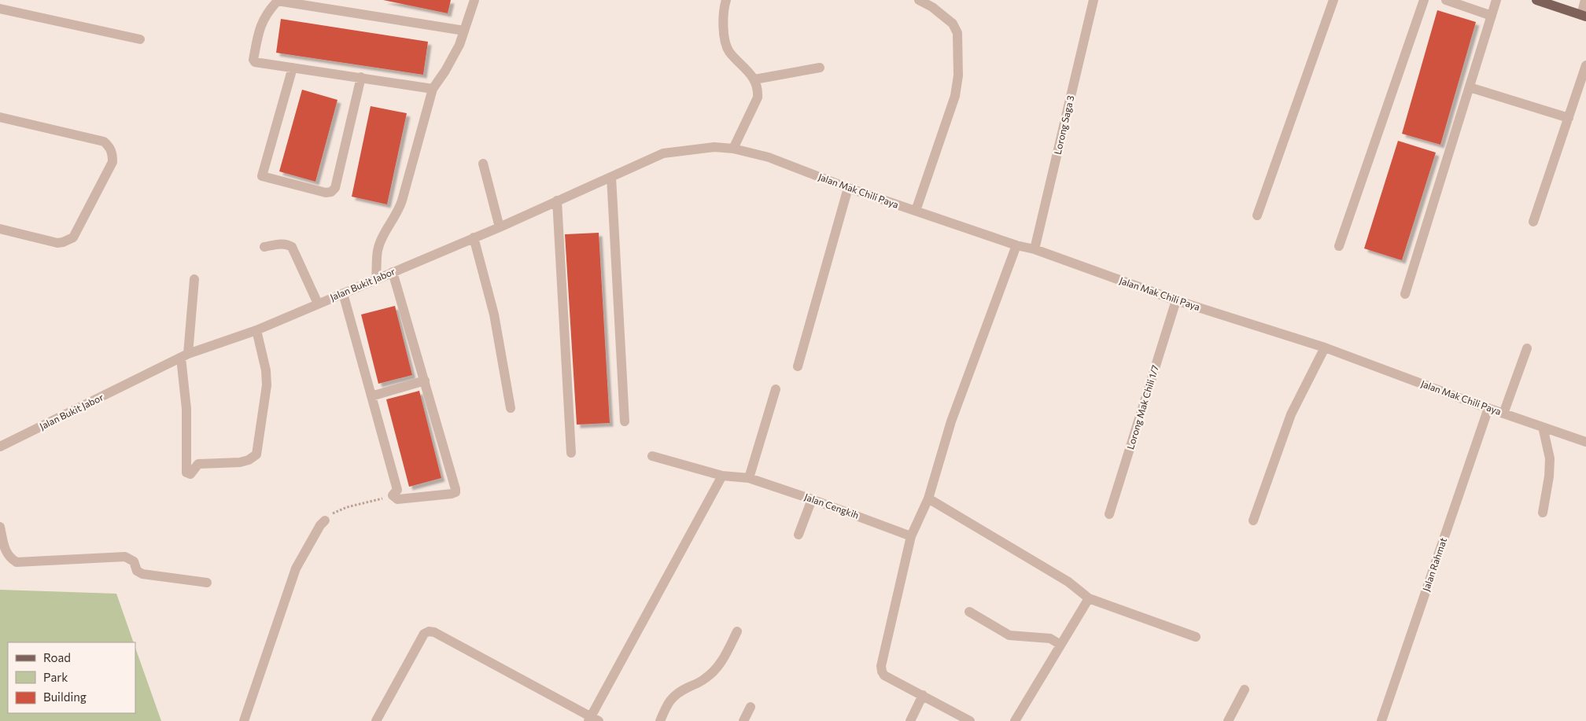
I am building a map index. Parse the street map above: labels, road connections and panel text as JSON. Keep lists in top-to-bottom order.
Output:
{
  "streets": {
    "street": [
      "Lorong Saga 3",
      "Jalan Mak Chili Paya",
      "Jalan Bukit Jabor",
      "Lorong Mak Chili 1/7",
      "Jalan Cengkih",
      "Jalan Rahmat"
    ]
  },
  "crossings": [
    ["Lorong Saga 3", "Jalan Mak Chili Paya"],
    ["Jalan Mak Chili Paya", "Jalan Bukit Jabor"],
    ["Jalan Mak Chili Paya", "Lorong Mak Chili 1/7"],
    ["Jalan Mak Chili Paya", "Jalan Rahmat"]
  ],
  "legend": ["Road", "Park", "Building"]
}
